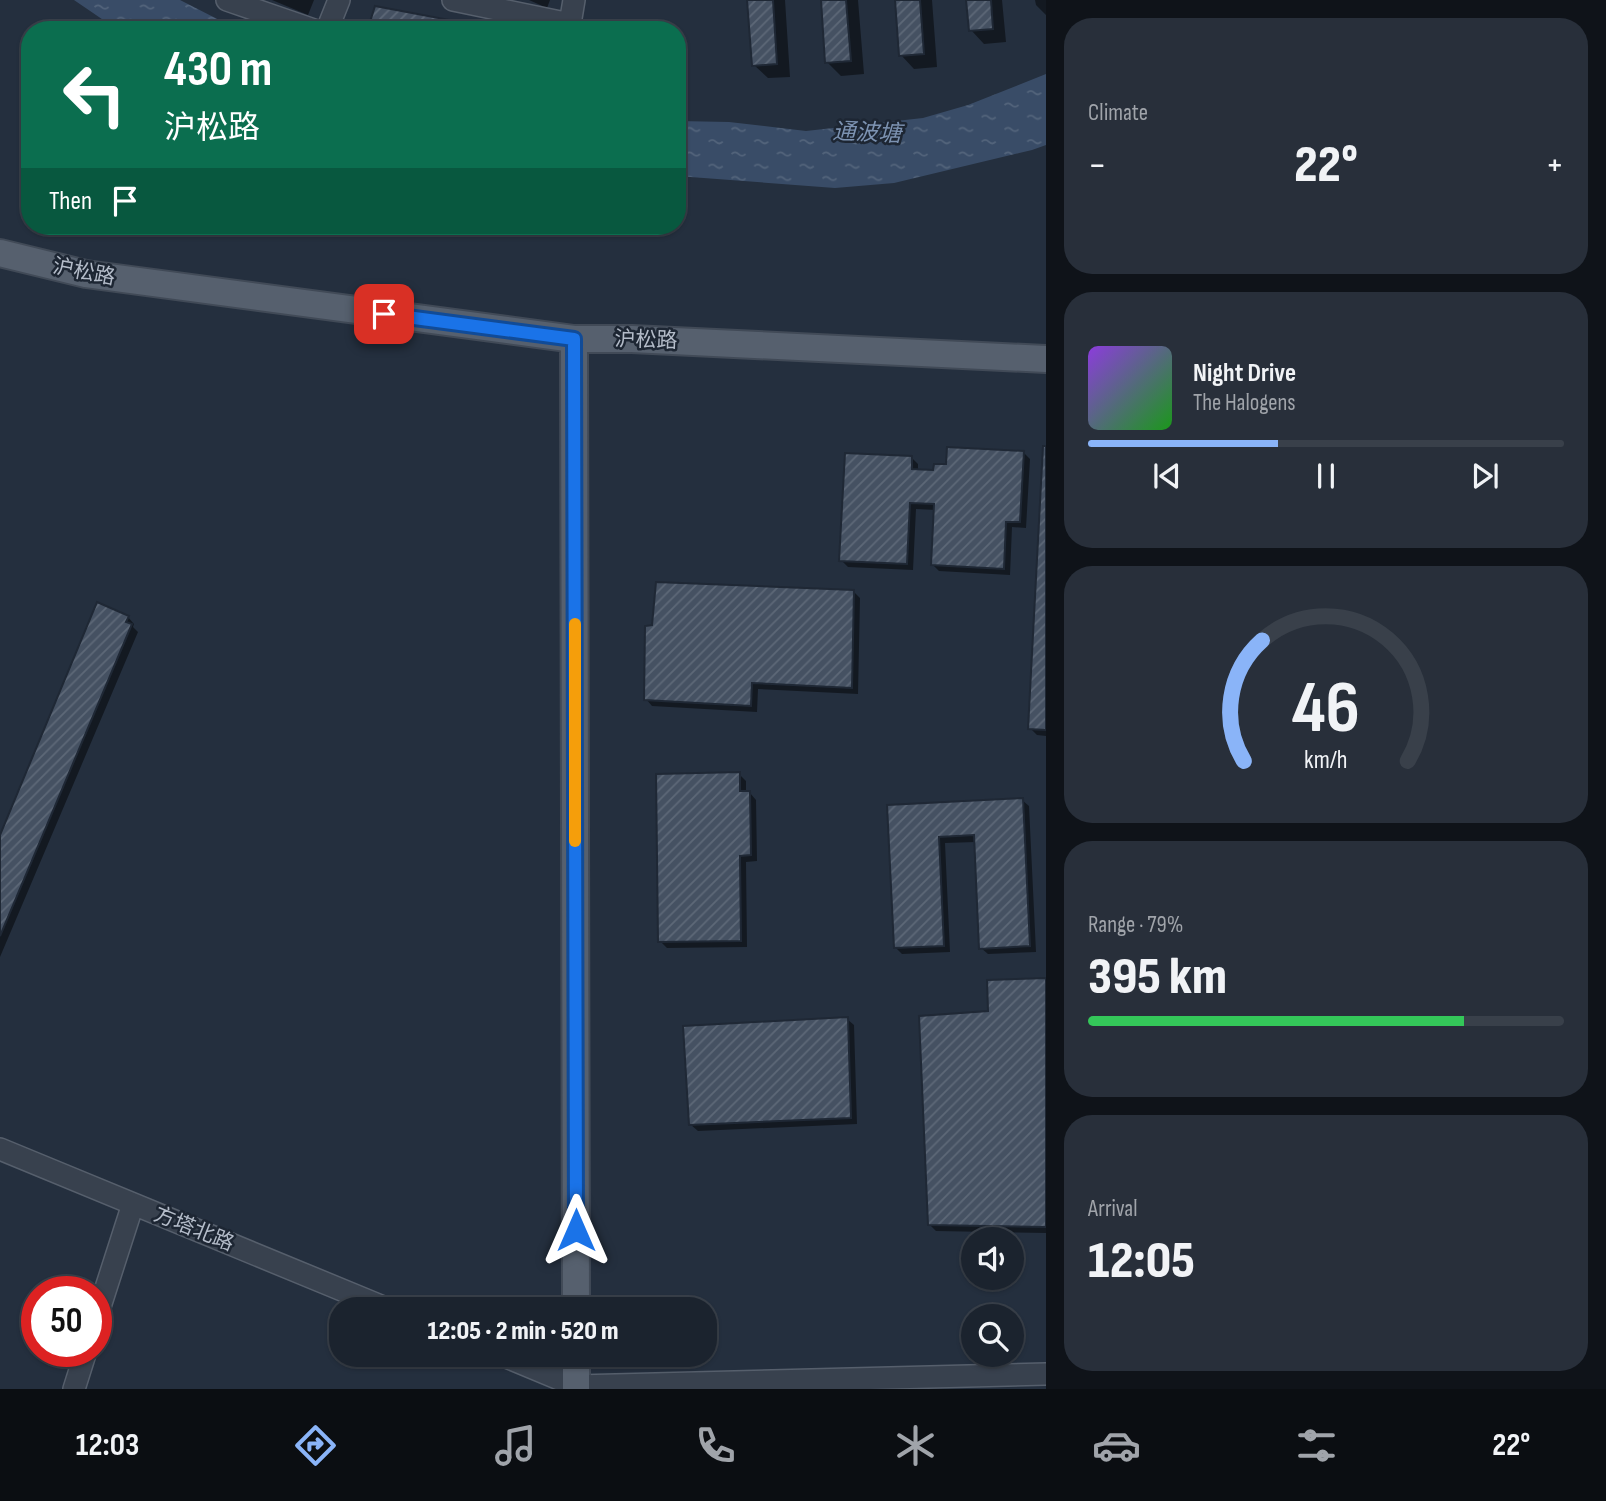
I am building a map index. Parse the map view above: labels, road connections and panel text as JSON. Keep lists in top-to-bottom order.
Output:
{
  "streets": {
    "main road": ["沪松路"],
    "street": ["方塔北路"]
  },
  "water": ["通波塘"],
  "page": {
    "tile": [
      "Climate",
      ["Range · 79%", "395 km"],
      ["Arrival", "12:05"]
    ],
    "turn": ["430 m", "沪松路"],
    "heat": ["−", "22°", "+"],
    "then": "Then",
    "song": ["Night Drive", "The Halogens"],
    "limit": "50",
    "trip": "12:05 · 2 min · 520 m",
    "tabs": ["12:03", "22°"],
    "gauge": ["46", "km/h"]
  }
}
